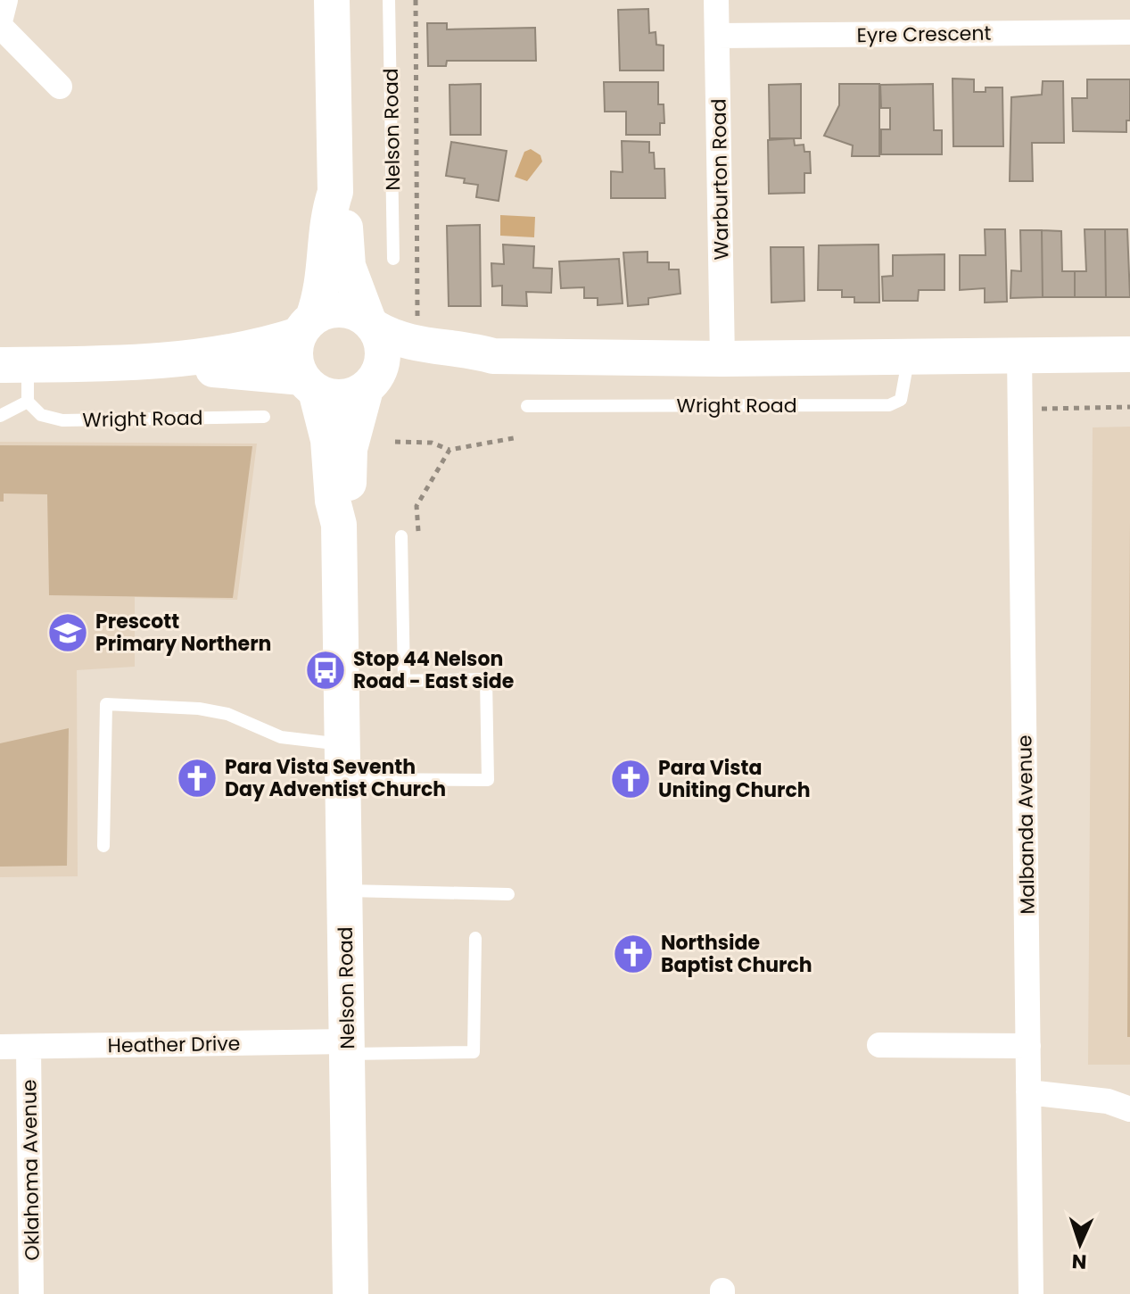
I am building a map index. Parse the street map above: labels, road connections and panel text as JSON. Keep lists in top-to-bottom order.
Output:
{
  "streets": {
    "main road": ["Nelson Road"],
    "street": [
      "Eyre Crescent",
      "Warburton Road",
      "Malbanda Avenue",
      "Heather Drive",
      "Oklahoma Avenue"
    ],
    "lane": ["Wright Road"]
  },
  "crossings": [
    ["Eyre Crescent", "Warburton Road"],
    ["Nelson Road", "Heather Drive"],
    ["Heather Drive", "Oklahoma Avenue"]
  ],
  "places": {
    "school or university": ["Prescott Primary Northern"],
    "bus stop": ["Stop 44 Nelson Road - East side"],
    "church": ["Para Vista Seventh Day Adventist Church", "Para Vista Uniting Church", "Northside Baptist Church"]
  },
  "north": "bottom"
}
